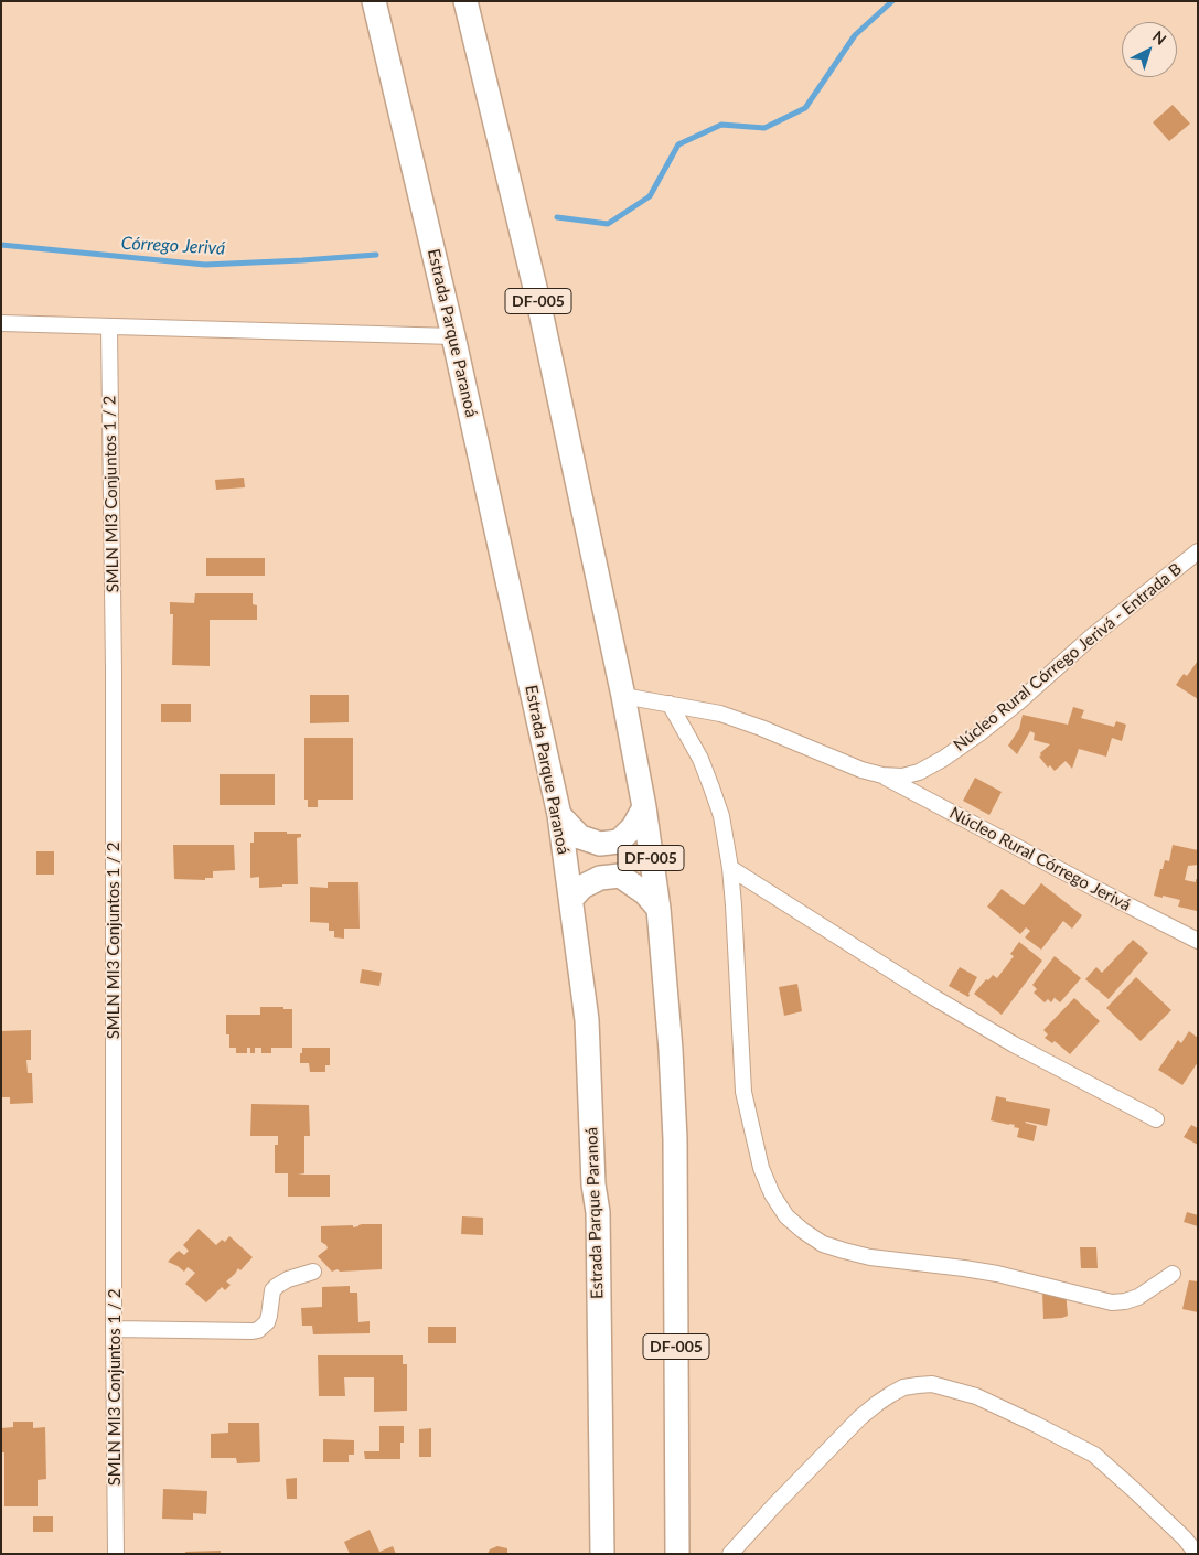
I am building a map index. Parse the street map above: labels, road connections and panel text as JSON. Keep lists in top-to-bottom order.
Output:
{
  "streets": {
    "main road": ["DF-005", "Estrada Parque Paranoá"],
    "street": ["SMLN MI3 Conjuntos 1 / 2", "Núcleo Rural Córrego Jerivá - Entrada B", "Núcleo Rural Córrego Jerivá"]
  },
  "crossings": [
    ["DF-005", "Núcleo Rural Córrego Jerivá - Entrada B"],
    ["Núcleo Rural Córrego Jerivá - Entrada B", "Núcleo Rural Córrego Jerivá"]
  ],
  "water": ["Córrego Jerivá"],
  "north": "top right"
}
